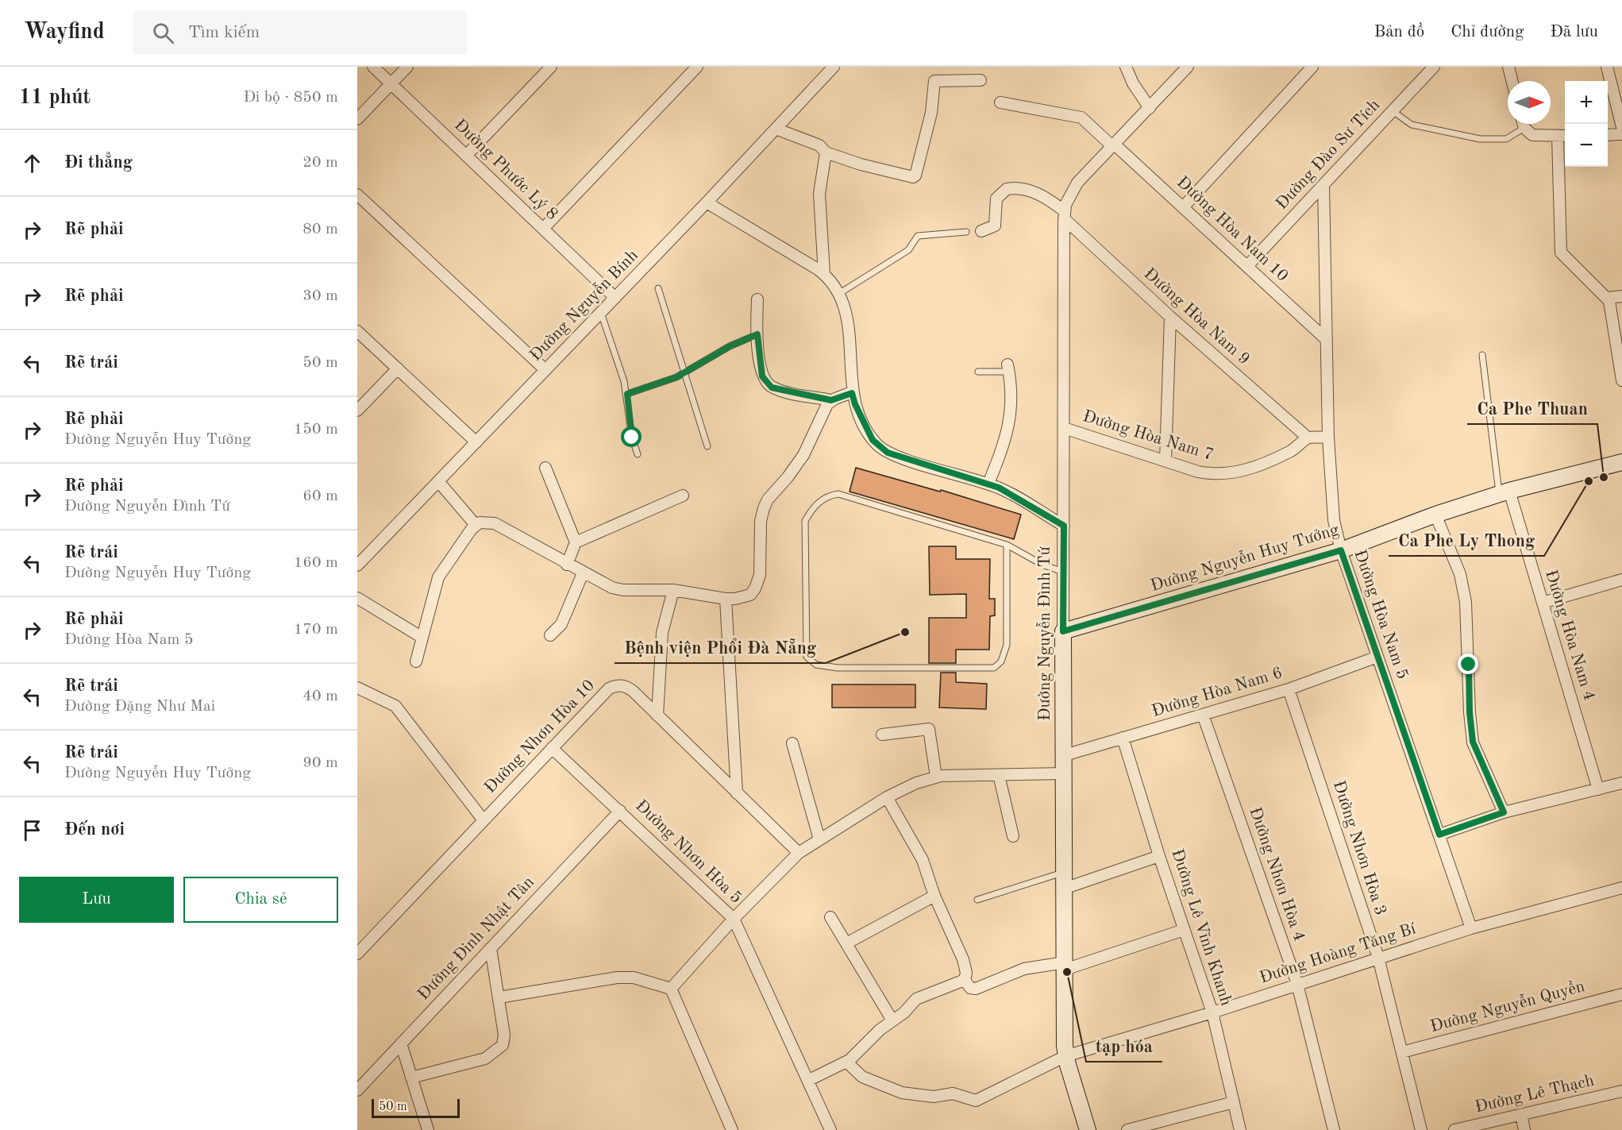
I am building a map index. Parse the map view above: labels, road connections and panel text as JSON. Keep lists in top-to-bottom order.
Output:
{
  "streets": {
    "street": [
      "Đường Đào Sư Tích",
      "Đường Phước Lý 8",
      "Đường Hòa Nam 10",
      "Đường Nguyễn Bính",
      "Đường Hòa Nam 9",
      "Đường Hòa Nam 7",
      "Đường Nguyễn Huy Tưởng",
      "Đường Hòa Nam 5",
      "Đường Nguyễn Đình Tứ",
      "Đường Hòa Nam 4",
      "Đường Hòa Nam 6",
      "Đường Nhơn Hòa 10",
      "Đường Nhơn Hòa 3",
      "Đường Nhơn Hòa 5",
      "Đường Nhơn Hòa 4",
      "Đường Lê Vĩnh Khanh",
      "Đường Đinh Nhật Tân",
      "Đường Hoàng Tăng Bí",
      "Đường Nguyễn Quyền",
      "Đường Lê Thạch"
    ]
  },
  "crossings": [
    ["Đường Đào Sư Tích", "Đường Hòa Nam 10"],
    ["Đường Đào Sư Tích", "Đường Hòa Nam 5"],
    ["Đường Phước Lý 8", "Đường Nguyễn Bính"],
    ["Đường Hòa Nam 10", "Đường Hòa Nam 5"],
    ["Đường Hòa Nam 10", "Đường Nguyễn Đình Tứ"],
    ["Đường Hòa Nam 9", "Đường Hòa Nam 7"],
    ["Đường Hòa Nam 9", "Đường Nguyễn Đình Tứ"],
    ["Đường Hòa Nam 7", "Đường Nguyễn Đình Tứ"],
    ["Đường Nguyễn Huy Tưởng", "Đường Hòa Nam 5"],
    ["Đường Nguyễn Huy Tưởng", "Đường Nguyễn Đình Tứ"],
    ["Đường Nguyễn Huy Tưởng", "Đường Hòa Nam 4"],
    ["Đường Hòa Nam 5", "Đường Hòa Nam 6"],
    ["Đường Hòa Nam 5", "Đường Hoàng Tăng Bí"],
    ["Đường Nguyễn Đình Tứ", "Đường Hòa Nam 6"],
    ["Đường Nguyễn Đình Tứ", "Đường Hoàng Tăng Bí"],
    ["Đường Hòa Nam 6", "Đường Nhơn Hòa 3"],
    ["Đường Hòa Nam 6", "Đường Nhơn Hòa 4"],
    ["Đường Hòa Nam 6", "Đường Lê Vĩnh Khanh"],
    ["Đường Nhơn Hòa 10", "Đường Nhơn Hòa 5"],
    ["Đường Nhơn Hòa 3", "Đường Hoàng Tăng Bí"],
    ["Đường Nhơn Hòa 3", "Đường Nguyễn Quyền"],
    ["Đường Nhơn Hòa 5", "Đường Đinh Nhật Tân"],
    ["Đường Nhơn Hòa 4", "Đường Hoàng Tăng Bí"],
    ["Đường Lê Vĩnh Khanh", "Đường Hoàng Tăng Bí"]
  ],
  "places": [
    "Ca Phe Thuan",
    "Ca Phe Ly Thong",
    "Bệnh viện Phổi Đà Nẵng",
    "tạp hóa"
  ],
  "scale_bar": "50 m",
  "north": "right",
  "page": {
    "header": "Wayfind",
    "search": "Tìm kiếm",
    "nav": ["Bản đồ", "Chỉ đường", "Đã lưu"],
    "heading": ["11 phút", "Đi bộ · 850 m"],
    "map_buttons": ["+", "−"],
    "list": [
      ["Đi thẳng", "20 m"],
      ["Rẽ phải", "80 m"],
      ["Rẽ phải", "30 m"],
      ["Rẽ trái", "50 m"],
      ["Rẽ phải", "Đường Nguyễn Huy Tưởng", "150 m"],
      ["Rẽ phải", "Đường Nguyễn Đình Tứ", "60 m"],
      ["Rẽ trái", "Đường Nguyễn Huy Tưởng", "160 m"],
      ["Rẽ phải", "Đường Hòa Nam 5", "170 m"],
      ["Rẽ trái", "Đường Đặng Như Mai", "40 m"],
      ["Rẽ trái", "Đường Nguyễn Huy Tưởng", "90 m"],
      "Đến nơi"
    ],
    "buttons": ["Lưu", "Chia sẻ"],
    "scale": "50 m"
  }
}
